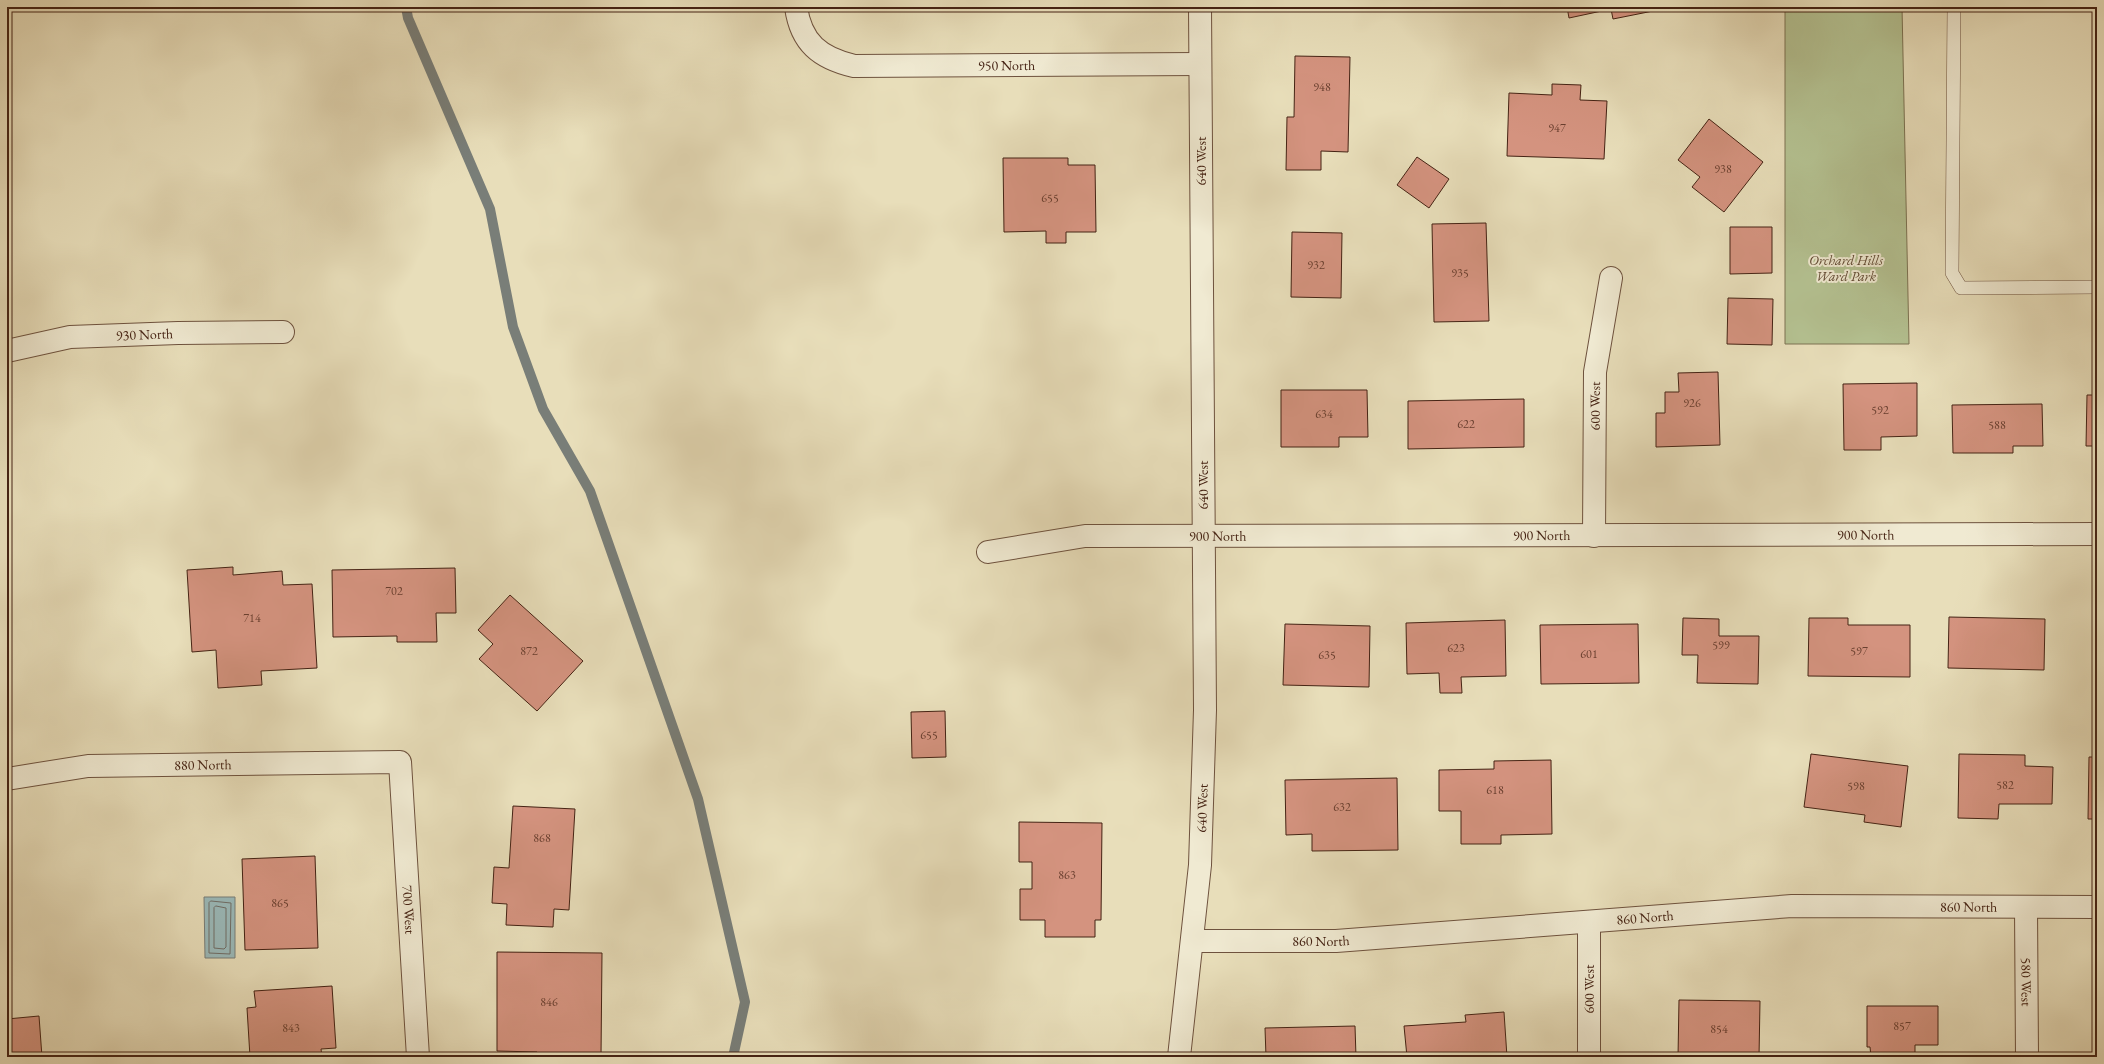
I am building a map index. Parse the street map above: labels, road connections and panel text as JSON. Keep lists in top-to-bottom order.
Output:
{
  "streets": {
    "street": [
      "950 North",
      "640 West",
      "930 North",
      "600 West",
      "900 North",
      "880 North",
      "860 North",
      "700 West",
      "580 West"
    ]
  },
  "crossings": [
    ["950 North", "640 West"],
    ["640 West", "900 North"],
    ["640 West", "860 North"],
    ["600 West", "900 North"],
    ["600 West", "860 North"],
    ["880 North", "700 West"],
    ["860 North", "580 West"]
  ],
  "parks": ["Orchard Hills Ward Park"],
  "house_numbers": [
    "948",
    "947",
    "938",
    "655",
    "932",
    "935",
    "926",
    "592",
    "634",
    "622",
    "588",
    "702",
    "714",
    "599",
    "623",
    "872",
    "597",
    "601",
    "635",
    "655",
    "582",
    "598",
    "618",
    "632",
    "868",
    "863",
    "865",
    "846",
    "857",
    "843",
    "854"
  ]
}
